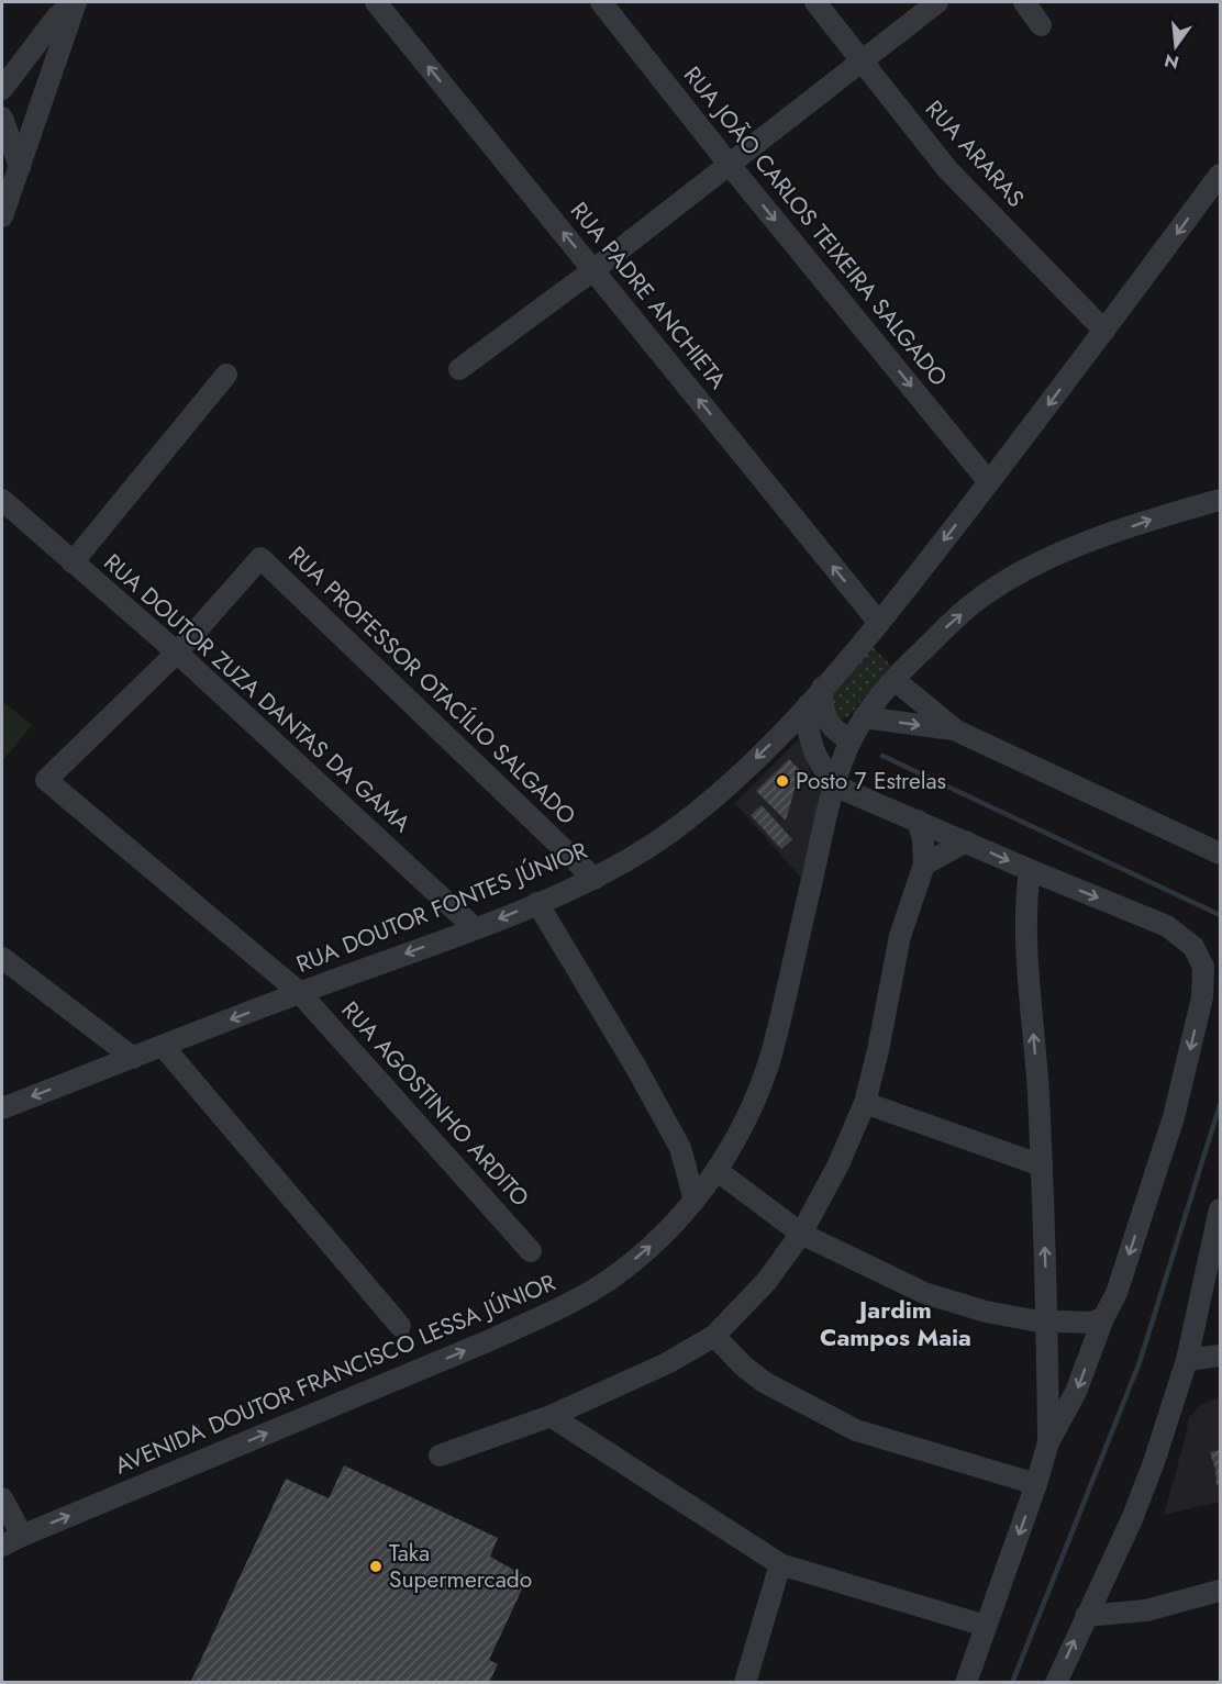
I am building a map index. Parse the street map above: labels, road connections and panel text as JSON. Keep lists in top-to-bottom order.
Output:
{
  "streets": {
    "street": [
      "RUA ARARAS",
      "RUA JOÃO CARLOS TEIXEIRA SALGADO",
      "RUA PADRE ANCHIETA",
      "RUA PROFESSOR OTACÍLIO SALGADO",
      "RUA DOUTOR ZUZA DANTAS DA GAMA",
      "RUA DOUTOR FONTES JÚNIOR",
      "RUA AGOSTINHO ARDITO",
      "AVENIDA DOUTOR FRANCISCO LESSA JÚNIOR"
    ]
  },
  "crossings": [
    ["RUA ARARAS", "RUA DOUTOR FONTES JÚNIOR"],
    ["RUA JOÃO CARLOS TEIXEIRA SALGADO", "RUA DOUTOR FONTES JÚNIOR"],
    ["RUA PADRE ANCHIETA", "RUA DOUTOR FONTES JÚNIOR"],
    ["RUA PROFESSOR OTACÍLIO SALGADO", "RUA DOUTOR ZUZA DANTAS DA GAMA"],
    ["RUA PROFESSOR OTACÍLIO SALGADO", "RUA DOUTOR FONTES JÚNIOR"],
    ["RUA PROFESSOR OTACÍLIO SALGADO", "RUA AGOSTINHO ARDITO"],
    ["RUA DOUTOR ZUZA DANTAS DA GAMA", "RUA DOUTOR FONTES JÚNIOR"],
    ["RUA DOUTOR ZUZA DANTAS DA GAMA", "RUA AGOSTINHO ARDITO"],
    ["RUA DOUTOR FONTES JÚNIOR", "RUA AGOSTINHO ARDITO"]
  ],
  "one_way": ["RUA JOÃO CARLOS TEIXEIRA SALGADO", "RUA PADRE ANCHIETA", "RUA DOUTOR FONTES JÚNIOR"],
  "districts": ["Jardim Campos Maia"],
  "places": ["Posto 7 Estrelas", "Taka Supermercado"],
  "north": "bottom"
}
